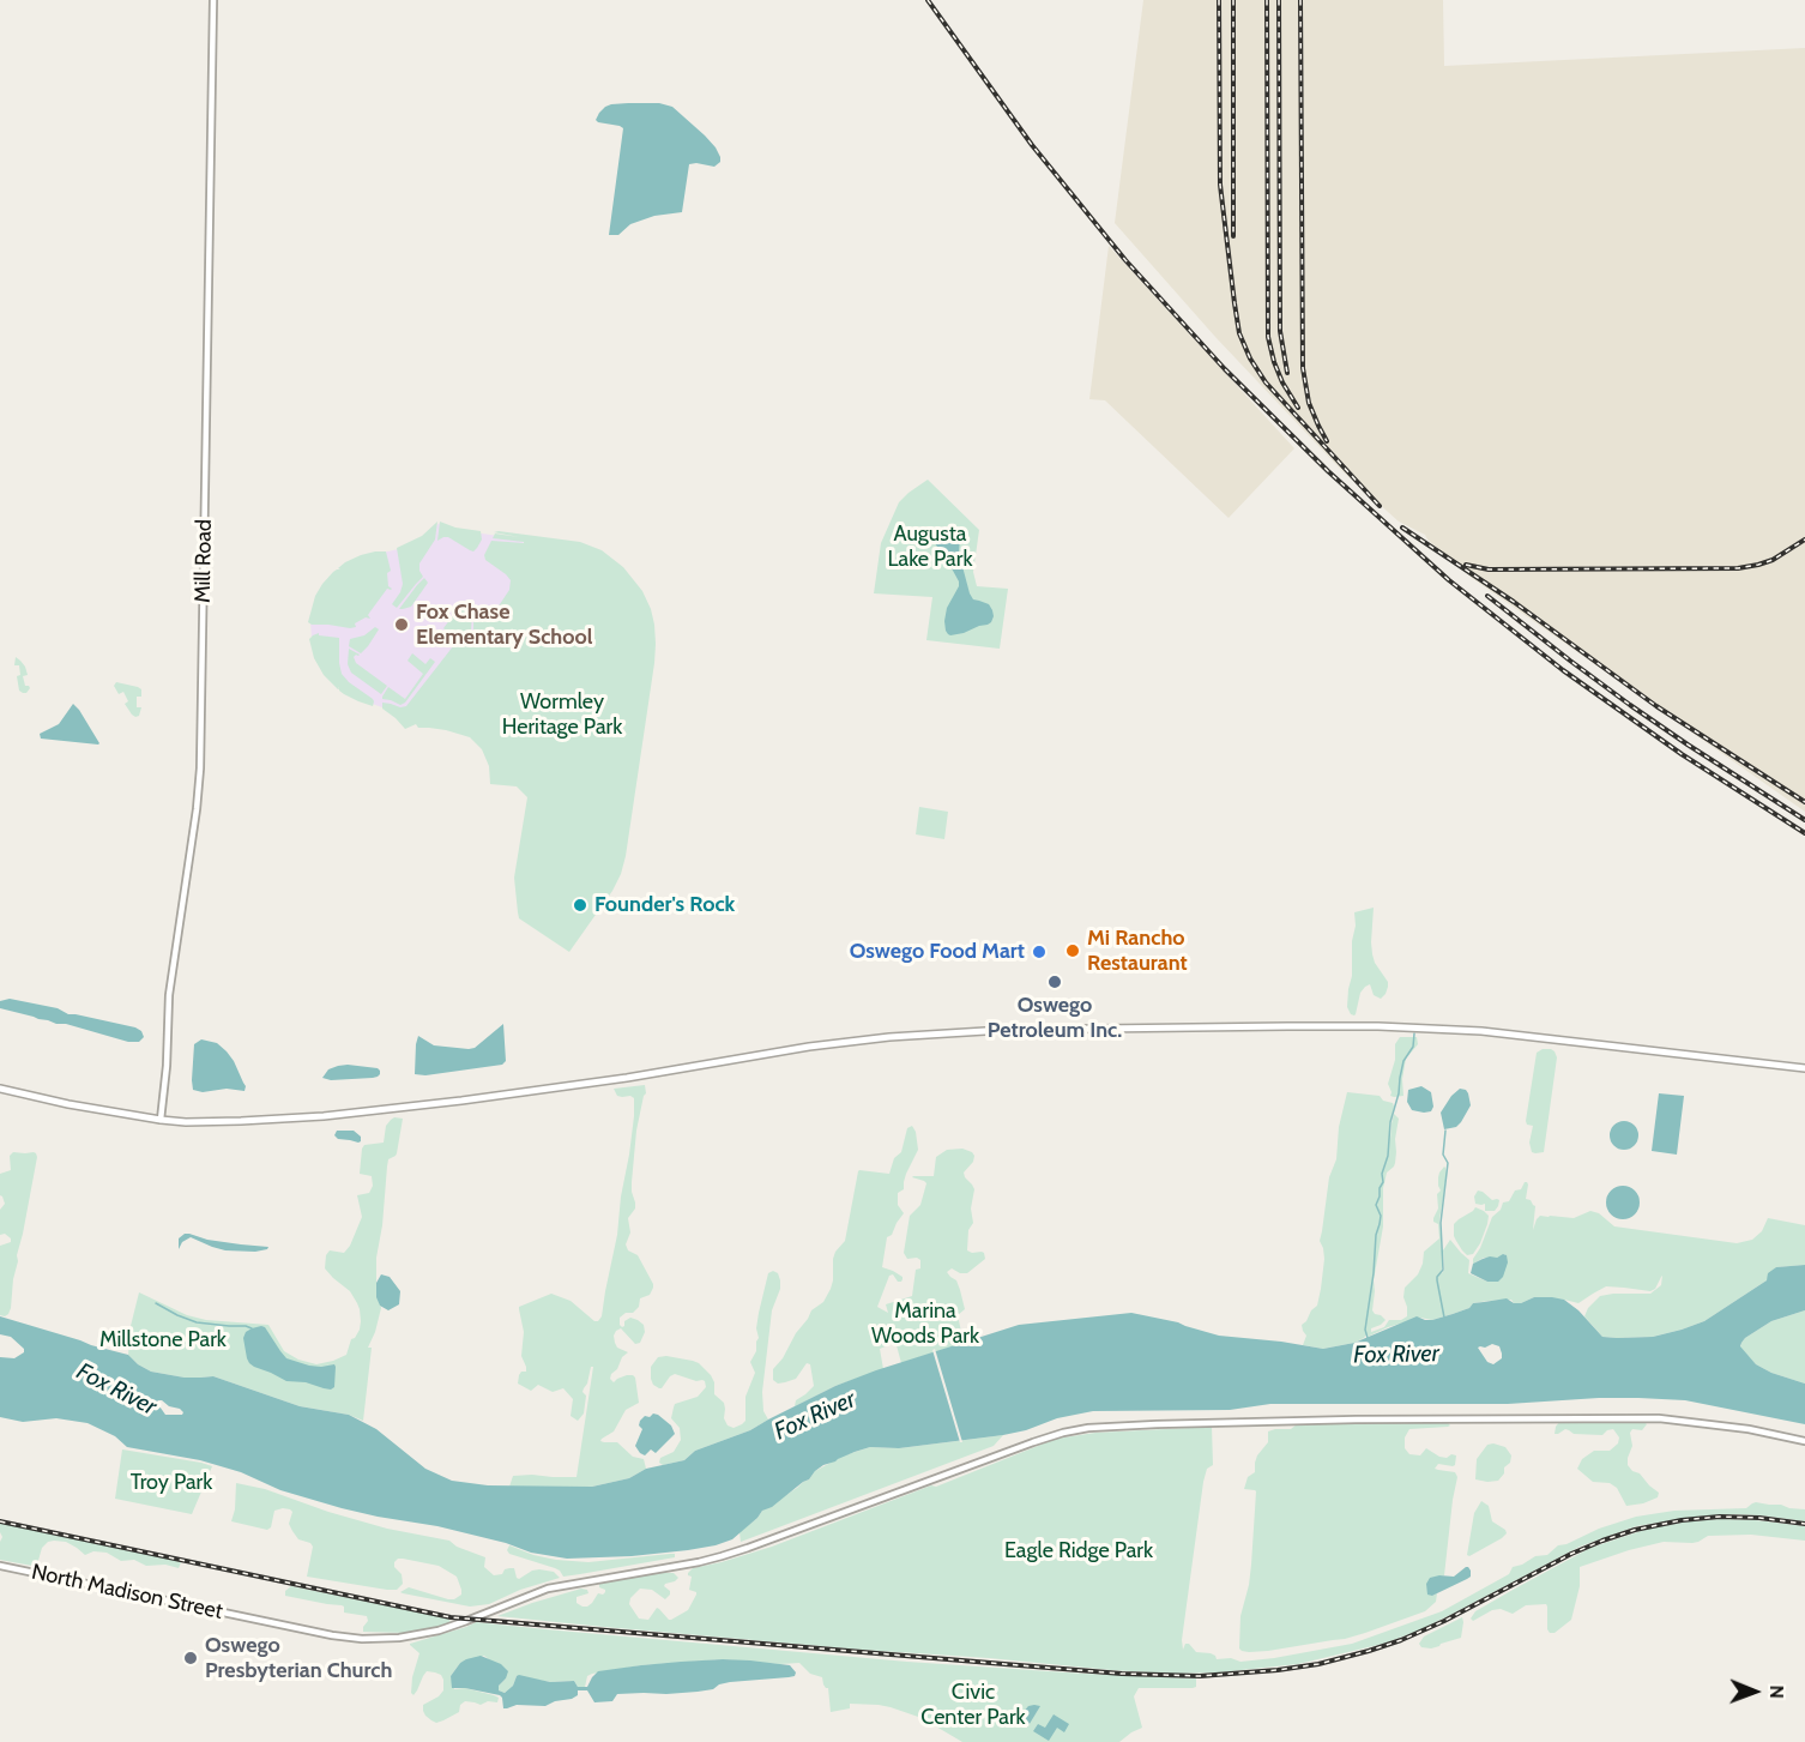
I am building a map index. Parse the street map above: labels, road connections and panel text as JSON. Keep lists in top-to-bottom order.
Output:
{
  "streets": {
    "street": ["Mill Road", "North Madison Street"]
  },
  "water": ["Fox River"],
  "parks": [
    "Augusta Lake Park",
    "Wormley Heritage Park",
    "Marina Woods Park",
    "Millstone Park",
    "Troy Park",
    "Eagle Ridge Park",
    "Civic Center Park"
  ],
  "places": [
    "Fox Chase Elementary School",
    "Founder's Rock",
    "Mi Rancho Restaurant",
    "Oswego Food Mart",
    "Oswego Petroleum Inc.",
    "Oswego Presbyterian Church"
  ],
  "north": "right"
}
